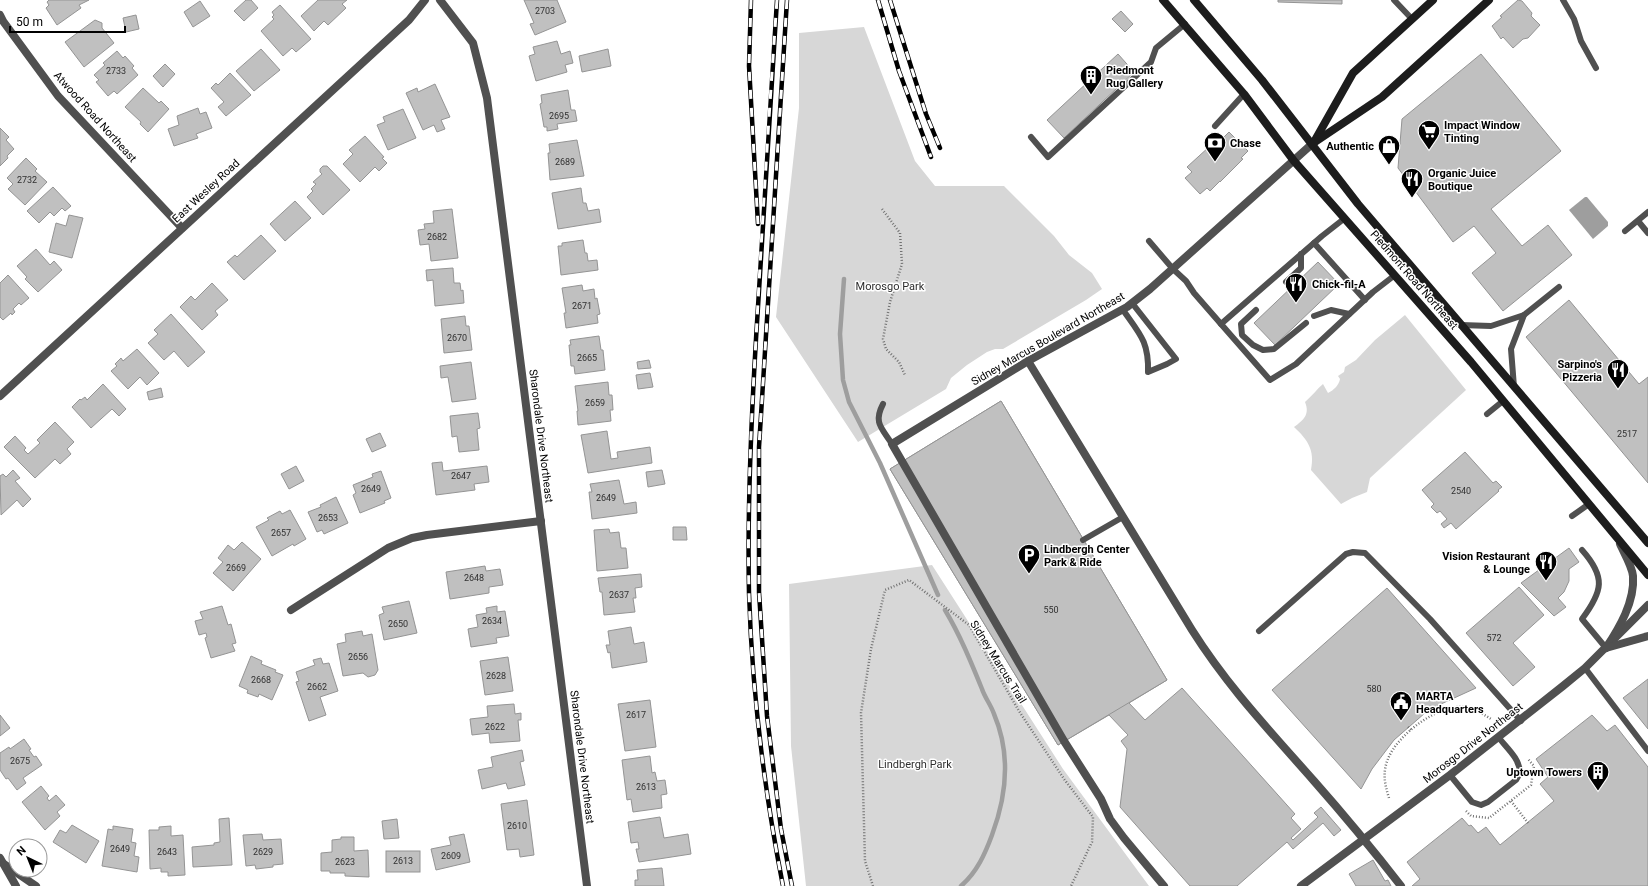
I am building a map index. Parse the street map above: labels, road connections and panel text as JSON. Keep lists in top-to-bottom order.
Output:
{
  "streets": {
    "main road": ["Piedmont Road Northeast", "Sidney Marcus Boulevard Northeast"],
    "street": [
      "Atwood Road Northeast",
      "East Wesley Road",
      "Sharondale Drive Northeast",
      "Morosgo Drive Northeast"
    ],
    "path": ["Sidney Marcus Trail"]
  },
  "crossings": [
    ["Atwood Road Northeast", "East Wesley Road"],
    ["Piedmont Road Northeast", "Sidney Marcus Boulevard Northeast"]
  ],
  "parks": ["Morosgo Park", "Lindbergh Park"],
  "places": {
    "building": ["Piedmont Rug Gallery", "Uptown Towers"],
    "supermarket": ["Impact Window Tinting"],
    "bank": ["Chase"],
    "shop": ["Authentic"],
    "restaurant": [
      "Organic Juice Boutique",
      "Chick-fil-A",
      "Sarpino's Pizzeria",
      "Vision Restaurant & Lounge"
    ],
    "parking": ["Lindbergh Center Park & Ride"],
    "public building": ["MARTA Headquarters"]
  },
  "house_numbers": [
    "2703",
    "2733",
    "2695",
    "2689",
    "2732",
    "2682",
    "2671",
    "2670",
    "2665",
    "2659",
    "2517",
    "2647",
    "2649",
    "2540",
    "2649",
    "2653",
    "2657",
    "2669",
    "2648",
    "2637",
    "550",
    "2634",
    "2650",
    "572",
    "2656",
    "2628",
    "2668",
    "2662",
    "580",
    "2617",
    "2622",
    "2675",
    "2613",
    "2610",
    "2649",
    "2643",
    "2629",
    "2609",
    "2613",
    "2623"
  ],
  "scale_bar": "50 m",
  "north": "top left"
}
